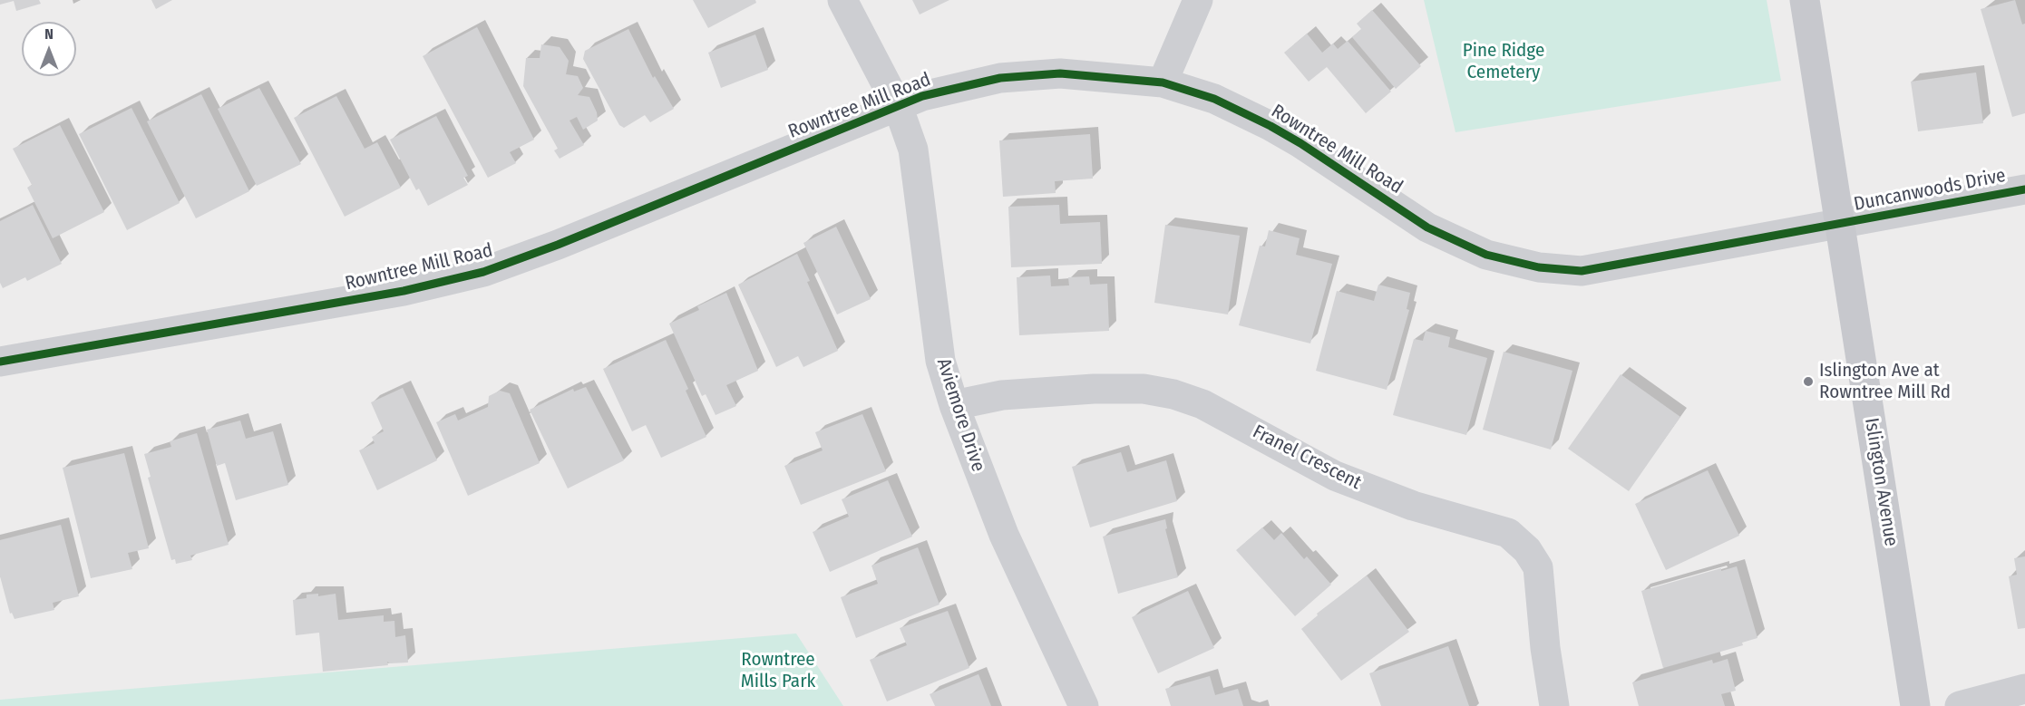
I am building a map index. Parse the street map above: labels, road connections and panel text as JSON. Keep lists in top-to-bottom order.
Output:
{
  "streets": {
    "main road": ["Islington Avenue"],
    "street": [
      "Rowntree Mill Road",
      "Duncanwoods Drive",
      "Aviemore Drive",
      "Franel Crescent"
    ]
  },
  "crossings": [
    ["Rowntree Mill Road", "Duncanwoods Drive"],
    ["Rowntree Mill Road", "Aviemore Drive"],
    ["Rowntree Mill Road", "Islington Avenue"],
    ["Duncanwoods Drive", "Islington Avenue"],
    ["Aviemore Drive", "Franel Crescent"]
  ],
  "parks": ["Pine Ridge Cemetery", "Rowntree Mills Park"],
  "places": ["Islington Ave at Rowntree Mill Rd"],
  "north": "top"
}
